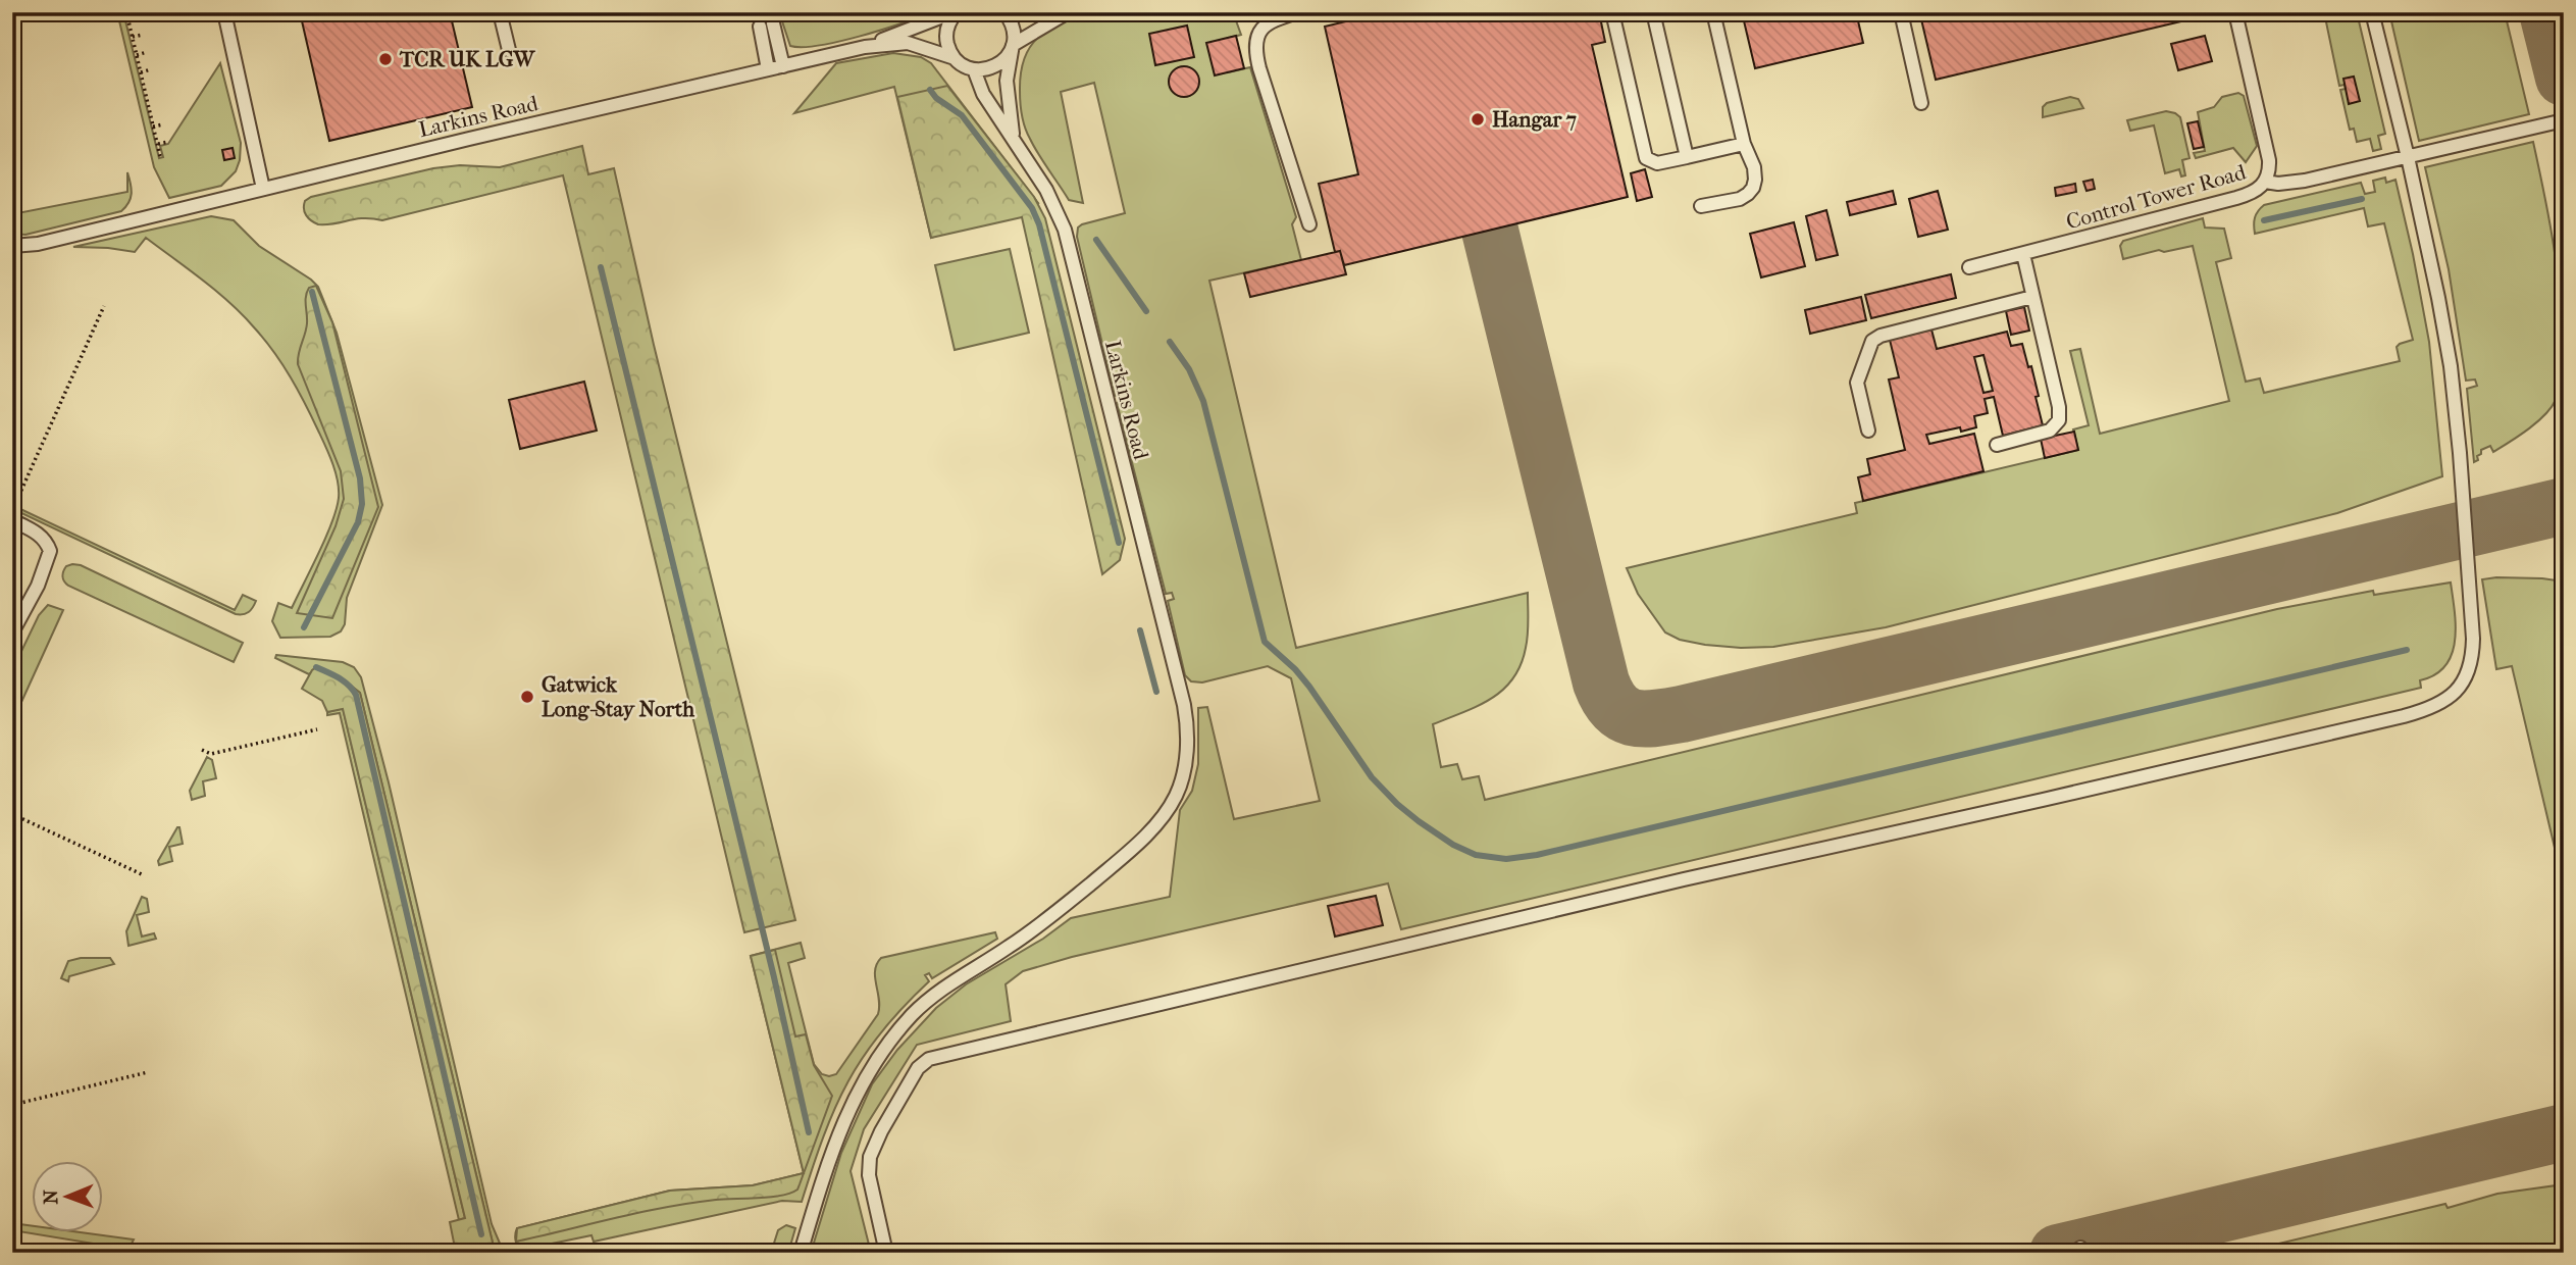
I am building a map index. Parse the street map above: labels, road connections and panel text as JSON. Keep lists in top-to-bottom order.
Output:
{
  "streets": {
    "lane": ["Larkins Road", "Control Tower Road"]
  },
  "places": ["TCR UK LGW", "Hangar 7", "Gatwick Long-Stay North"],
  "north": "left"
}
